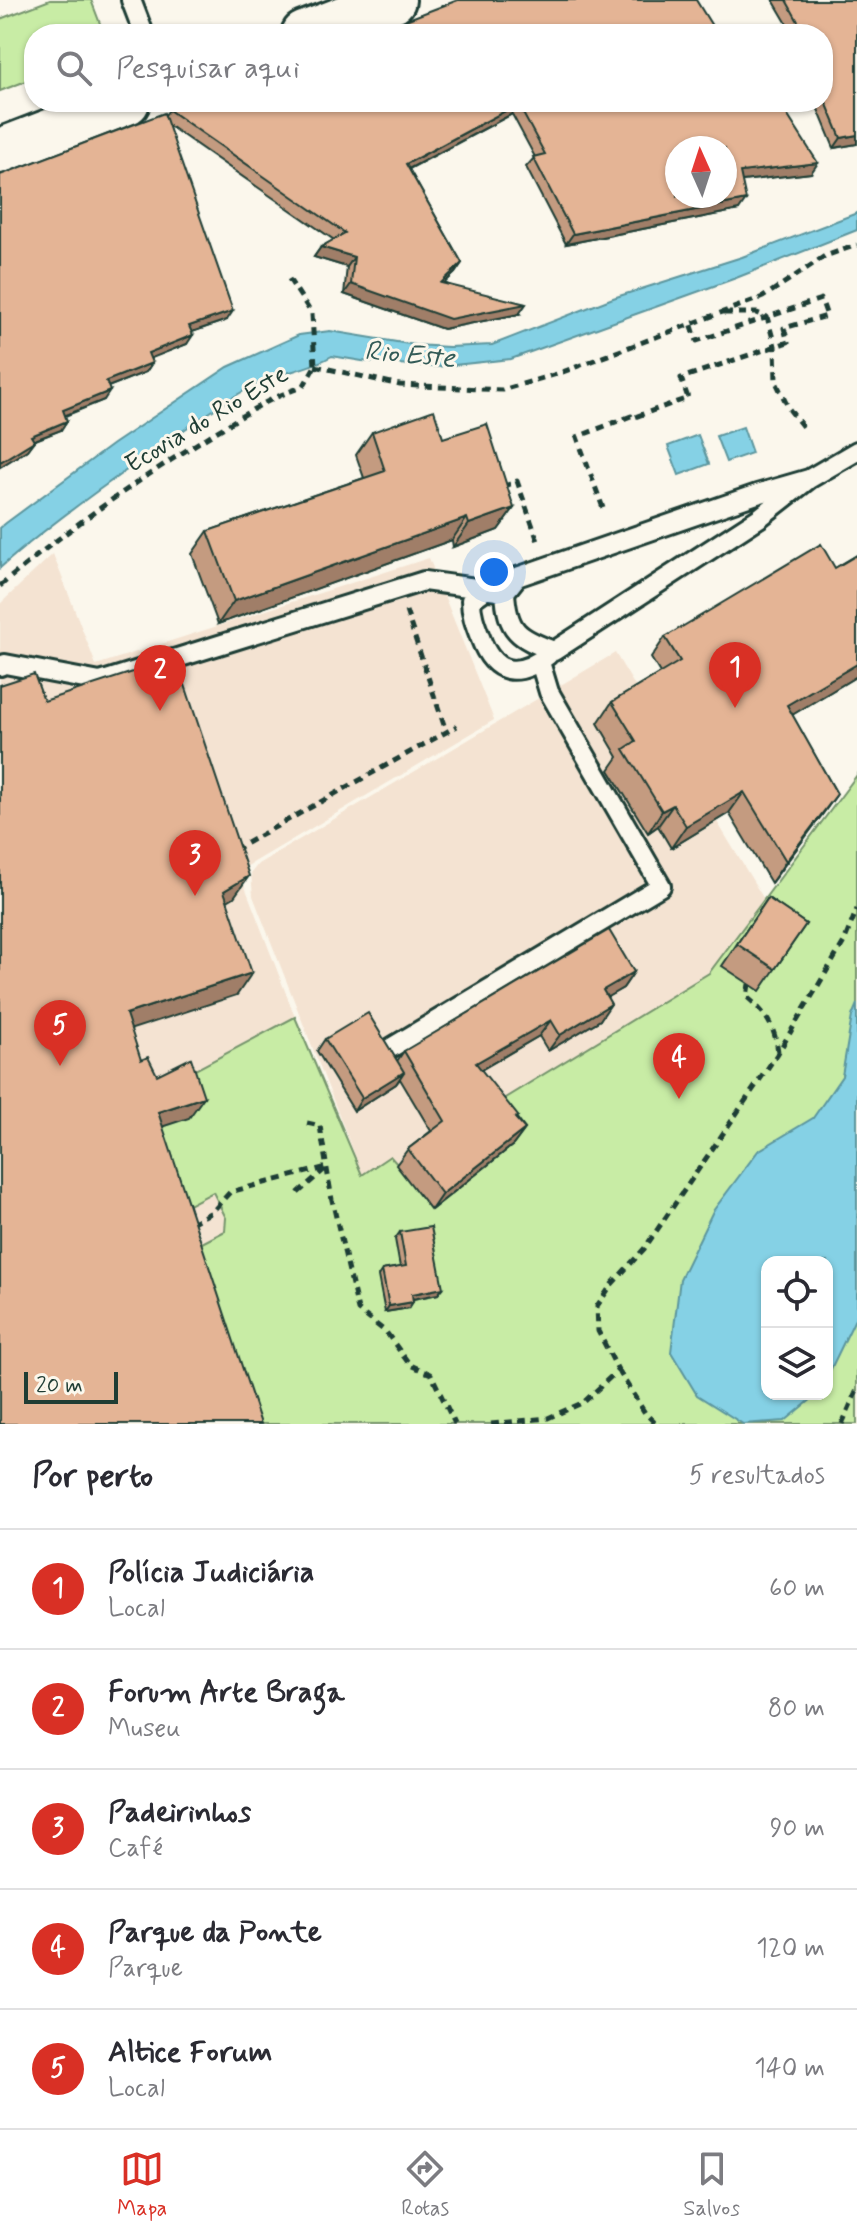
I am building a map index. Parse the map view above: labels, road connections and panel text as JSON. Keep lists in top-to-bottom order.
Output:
{
  "streets": {
    "path": ["Ecovia do Rio Este"]
  },
  "water": ["Rio Este"],
  "scale_bar": "20 m",
  "north": "top",
  "page": {
    "search": "Pesquisar aqui",
    "pins": [
      "1",
      "2",
      "3",
      "5",
      "4"
    ],
    "scale": "20 m",
    "heading": ["Por perto", "5 resultados"],
    "list": [
      {
        "mark": "1",
        "name": "Polícia Judiciária",
        "note": "Local",
        "value": "60 m"
      },
      {
        "mark": "2",
        "name": "Forum Arte Braga",
        "note": "Museu",
        "value": "80 m"
      },
      {
        "mark": "3",
        "name": "Padeirinhos",
        "note": "Café",
        "value": "90 m"
      },
      {
        "mark": "4",
        "name": "Parque da Ponte",
        "note": "Parque",
        "value": "120 m"
      },
      {
        "mark": "5",
        "name": "Altice Forum",
        "note": "Local",
        "value": "140 m"
      }
    ],
    "nav": ["Mapa", "Rotas", "Salvos"]
  }
}
